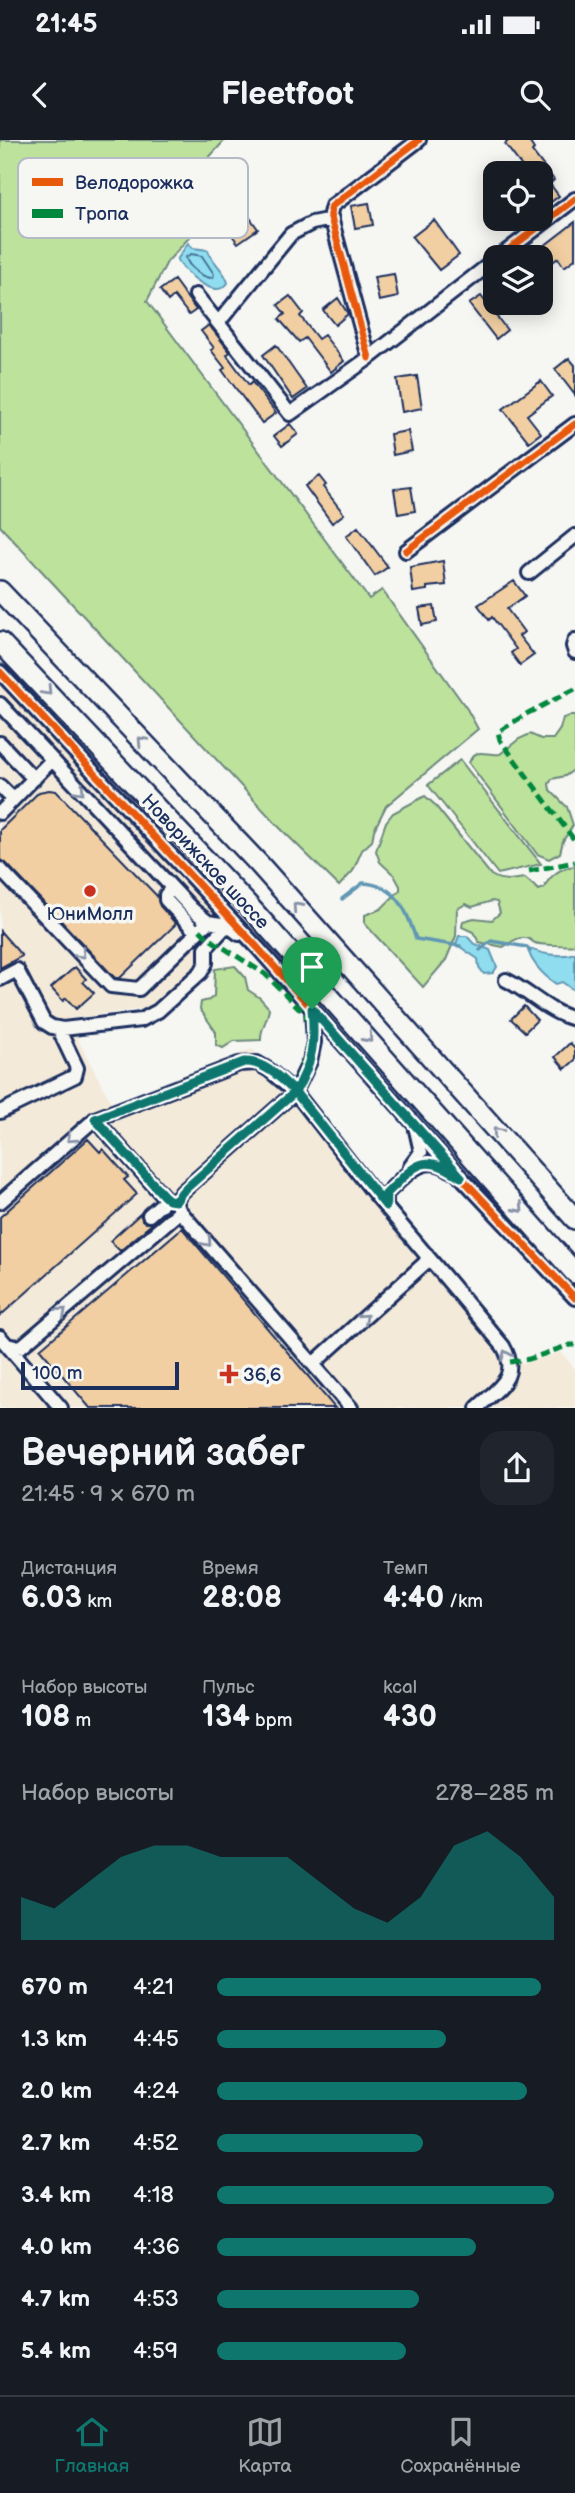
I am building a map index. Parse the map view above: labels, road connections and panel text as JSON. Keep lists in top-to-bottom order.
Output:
{
  "streets": {
    "highway": ["Новорижское шоссе"]
  },
  "places": {
    "other": ["ЮниМолл"],
    "health": ["36,6"]
  },
  "legend": ["Велодорожка", "Тропа"],
  "scale_bar": "100 m",
  "page": {
    "status": "21:45",
    "header": "Fleetfoot",
    "scale": "100 m",
    "heading": ["Вечерний забег", "21:45 · 9 × 670 m"],
    "stats": [
      ["Дистанция", "6.03 km"],
      ["Время", "28:08"],
      ["Темп", "4:40 /km"],
      ["Набор высоты", "108 m"],
      ["Пульс", "134 bpm"],
      ["kcal", "430"]
    ],
    "chart": ["Набор высоты", "278–285 m"],
    "list": [
      {
        "name": "670 m",
        "note": "4:21"
      },
      {
        "name": "1.3 km",
        "note": "4:45"
      },
      {
        "name": "2.0 km",
        "note": "4:24"
      },
      {
        "name": "2.7 km",
        "note": "4:52"
      },
      {
        "name": "3.4 km",
        "note": "4:18"
      },
      {
        "name": "4.0 km",
        "note": "4:36"
      },
      {
        "name": "4.7 km",
        "note": "4:53"
      },
      {
        "name": "5.4 km",
        "note": "4:59"
      }
    ],
    "tabs": ["Главная", "Карта", "Сохранённые"]
  }
}
